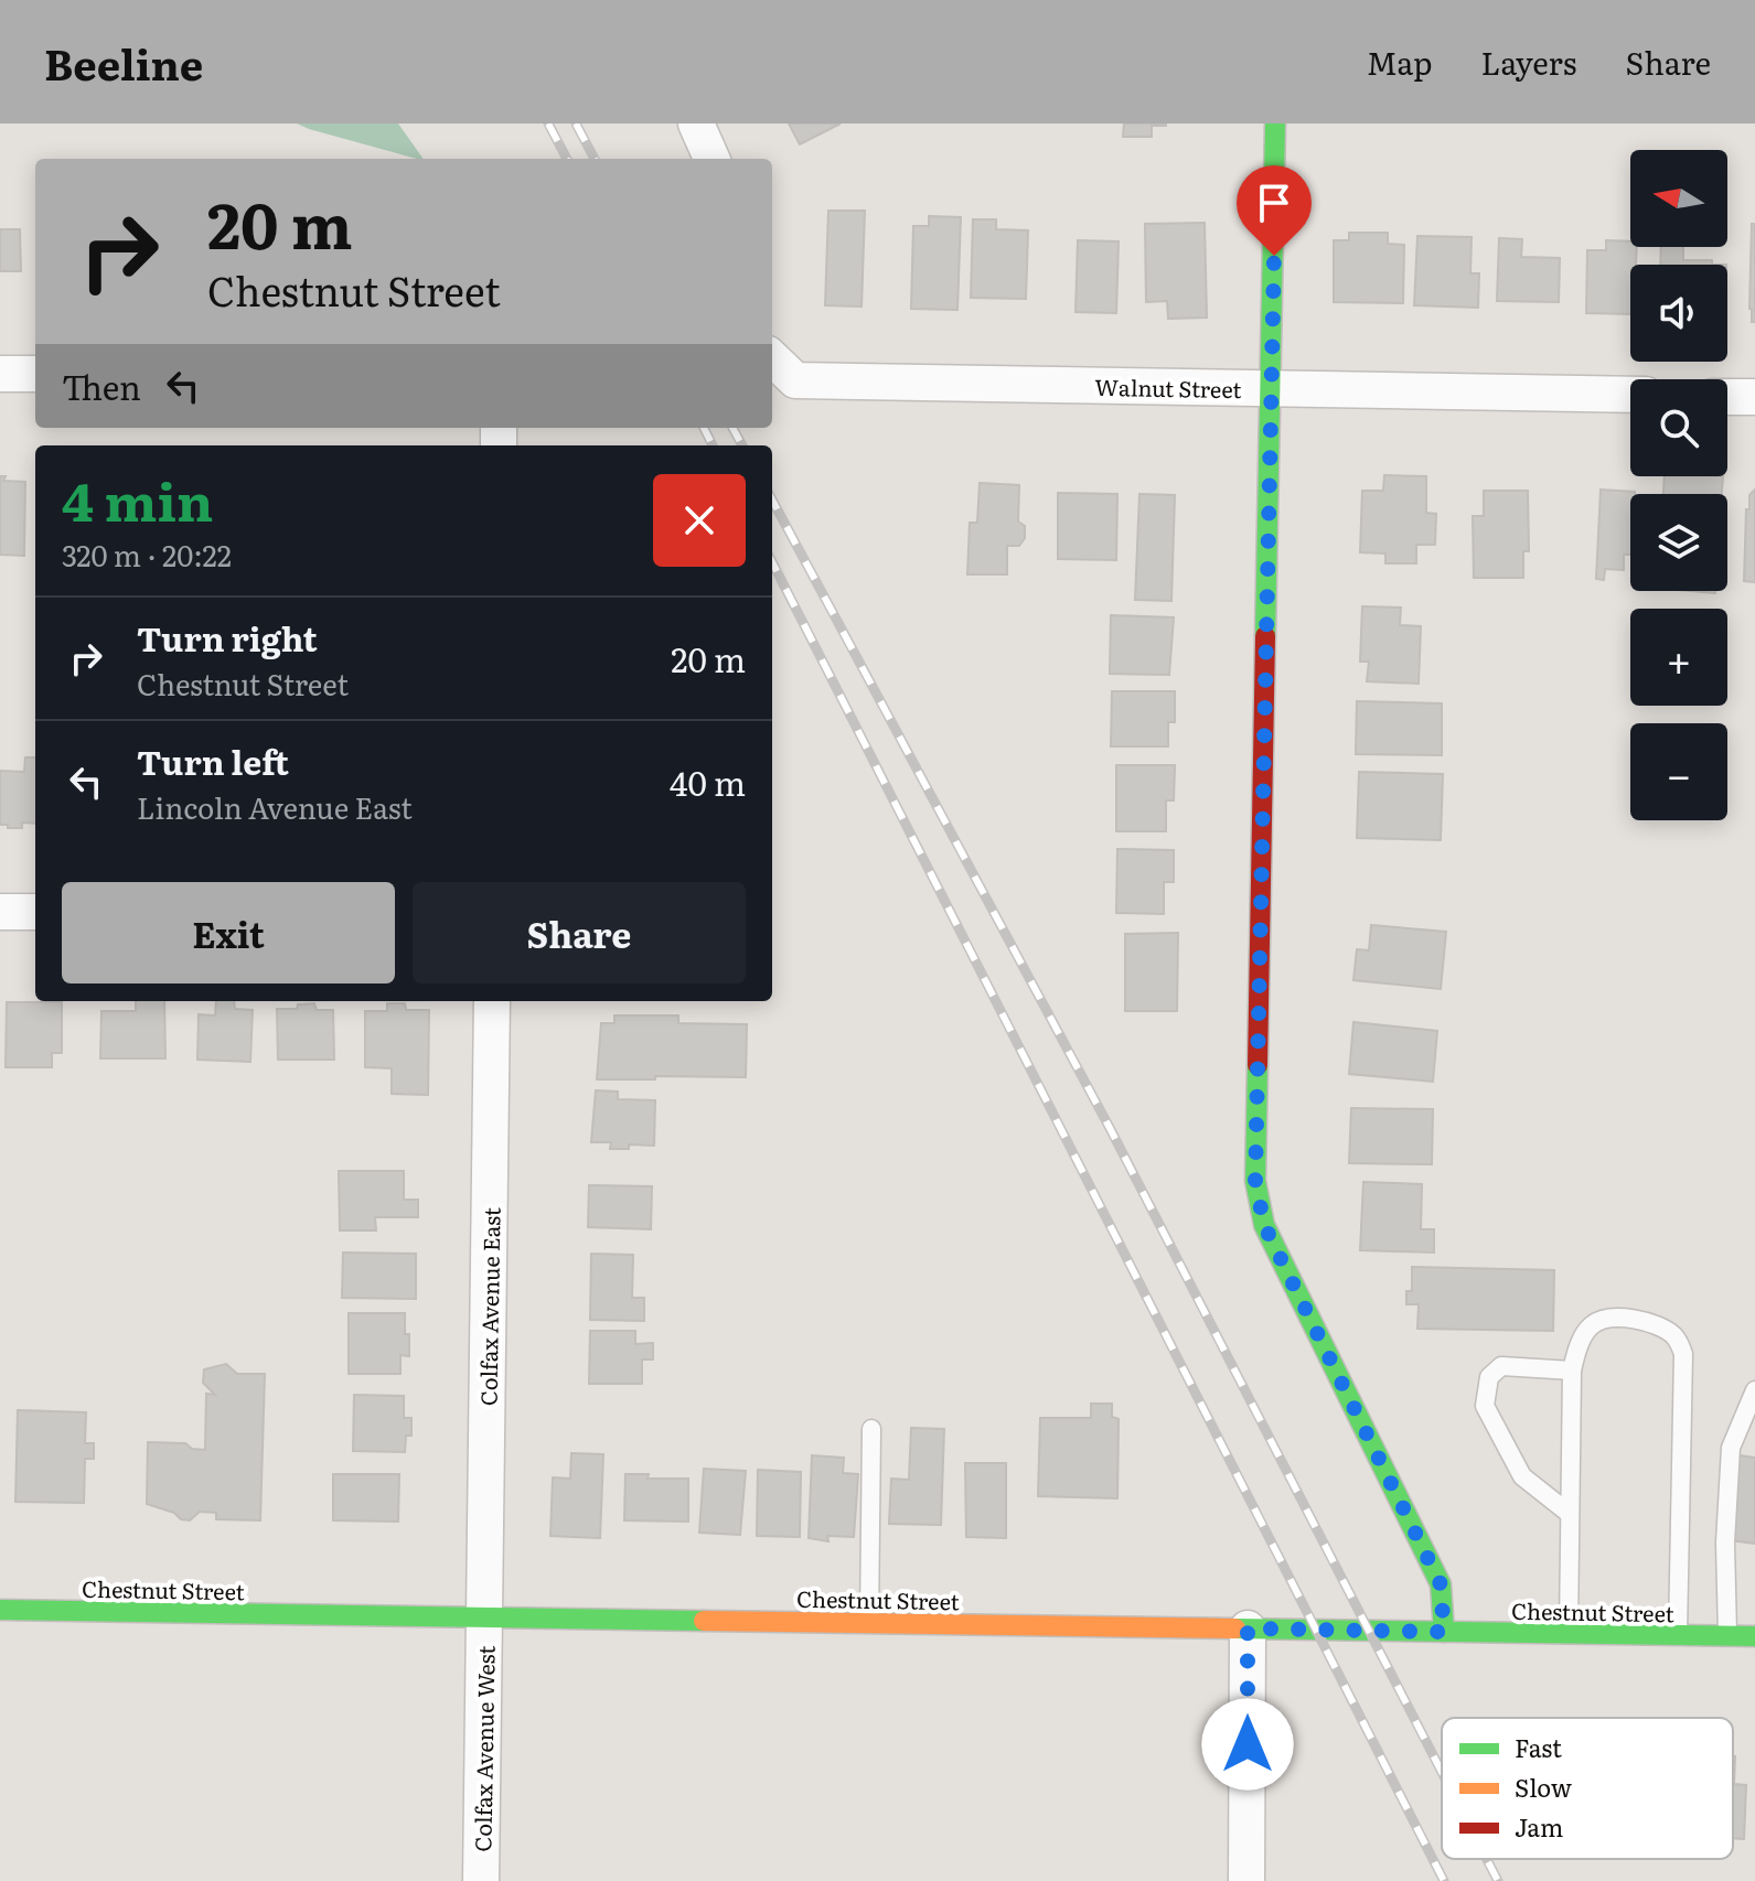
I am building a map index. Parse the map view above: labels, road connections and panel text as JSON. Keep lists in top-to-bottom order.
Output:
{
  "streets": {
    "street": [
      "Walnut Street",
      "Colfax Avenue East",
      "Chestnut Street",
      "Colfax Avenue West"
    ]
  },
  "crossings": [
    ["Colfax Avenue East", "Chestnut Street"],
    ["Colfax Avenue East", "Colfax Avenue West"],
    ["Chestnut Street", "Colfax Avenue West"]
  ],
  "legend": ["Fast", "Slow", "Jam"],
  "north": "left",
  "page": {
    "header": "Beeline",
    "nav": ["Map", "Layers", "Share"],
    "map_buttons": ["+", "−"],
    "turn": ["20 m", "Chestnut Street"],
    "then": "Then",
    "heading": ["4 min", "320 m · 20:22"],
    "list": [
      {
        "name": "Turn right",
        "note": "Chestnut Street",
        "value": "20 m"
      },
      {
        "name": "Turn left",
        "note": "Lincoln Avenue East",
        "value": "40 m"
      }
    ],
    "buttons": ["Exit", "Share"]
  }
}
